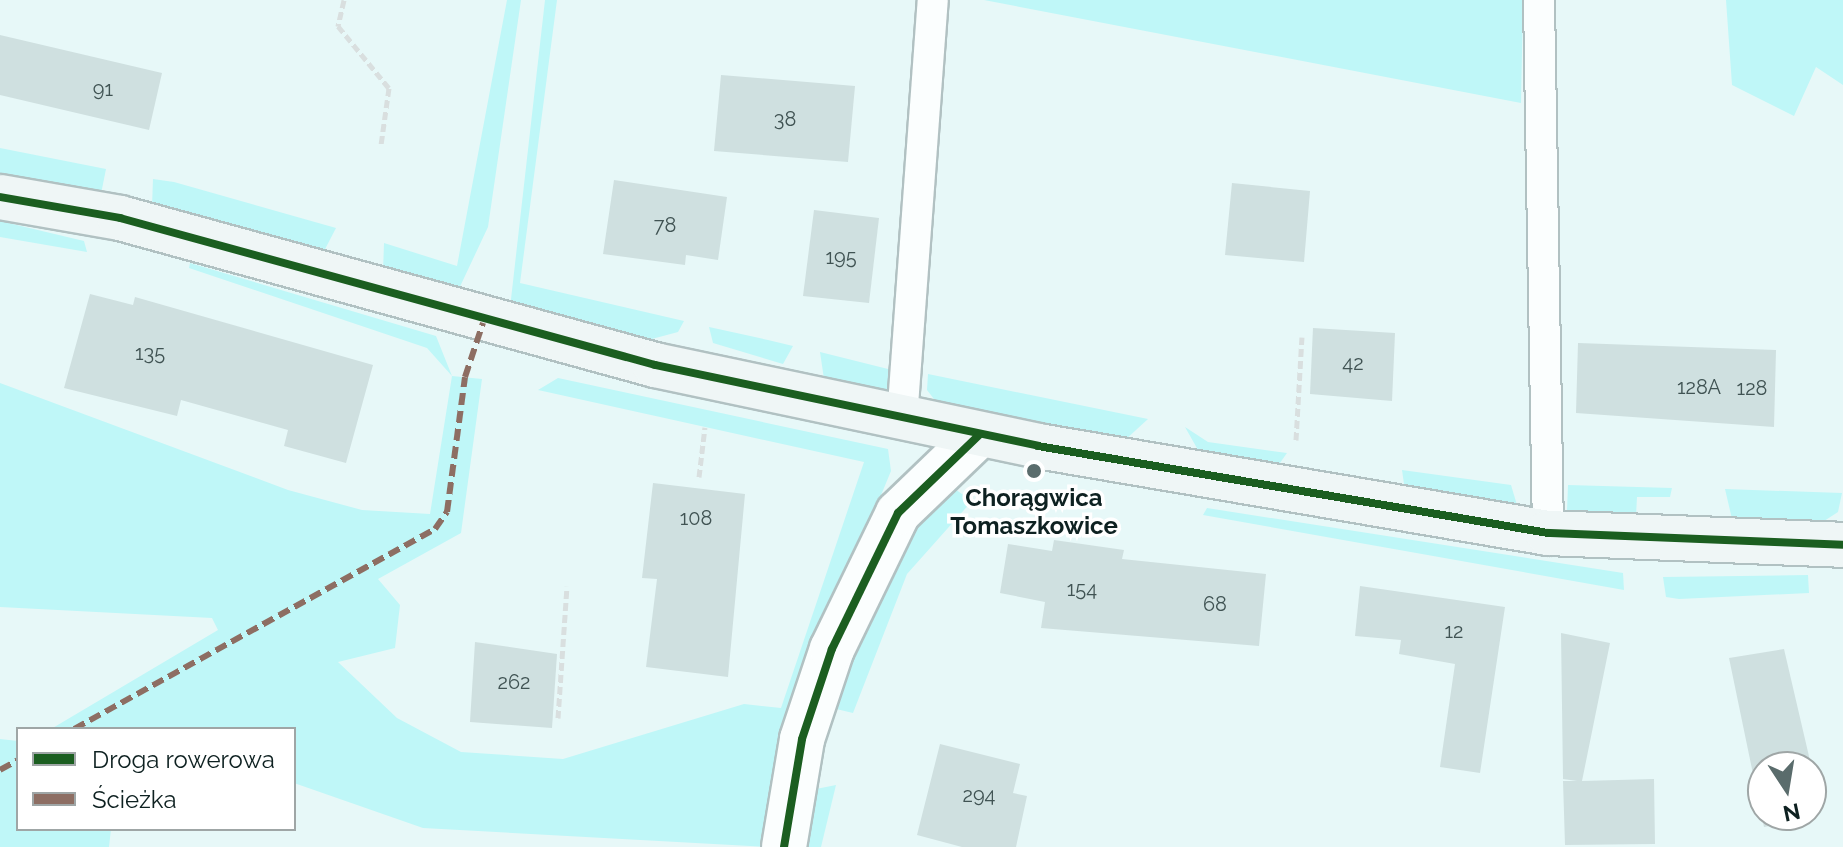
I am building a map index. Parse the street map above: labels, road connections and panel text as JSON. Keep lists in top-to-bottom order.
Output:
{
  "places": ["Chorągwica Tomaszkowice"],
  "house_numbers": [
    "91",
    "38",
    "78",
    "195",
    "135",
    "42",
    "128A",
    "128",
    "108",
    "154",
    "68",
    "12",
    "262",
    "294"
  ],
  "legend": ["Droga rowerowa", "Ścieżka"],
  "north": "bottom"
}
